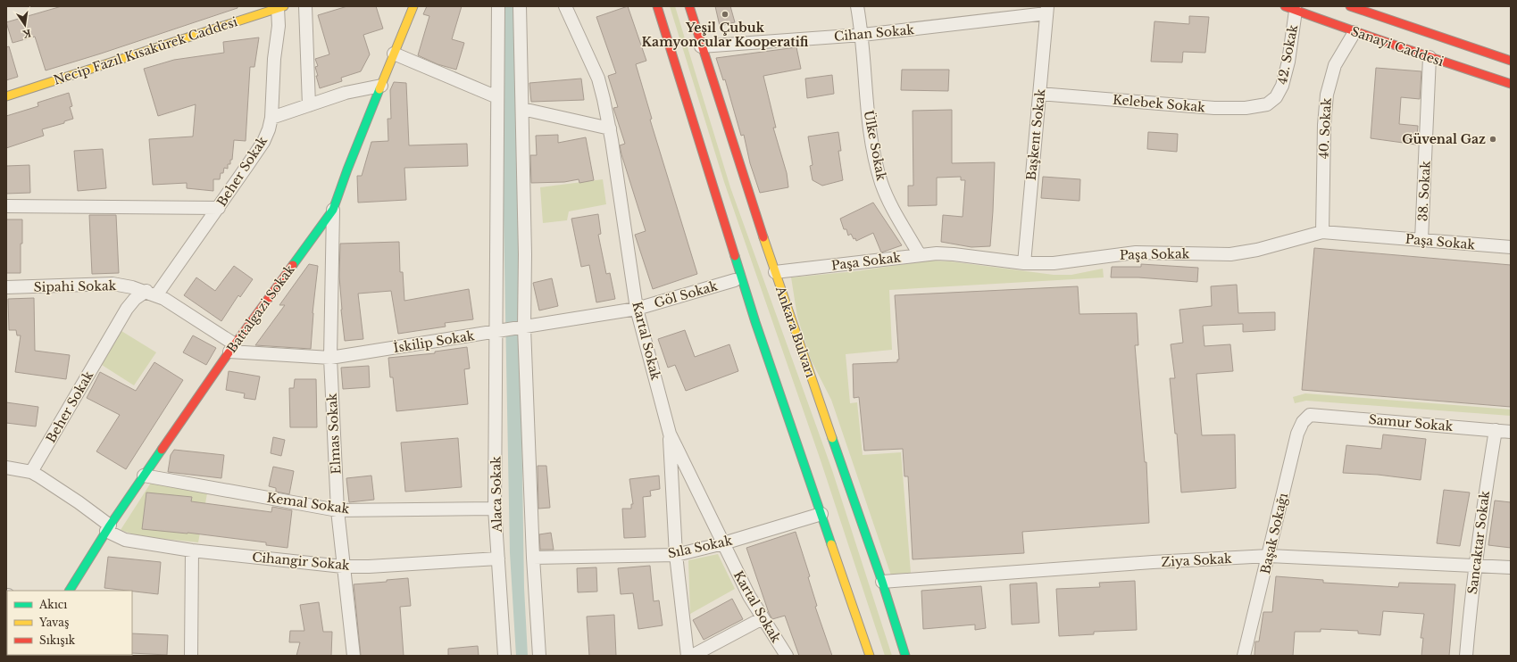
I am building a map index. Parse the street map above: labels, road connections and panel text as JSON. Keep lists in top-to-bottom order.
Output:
{
  "streets": {
    "main road": [
      "Sanayi Caddesi",
      "Necip Fazıl Kısakürek Caddesi",
      "Battalgazi Sokak",
      "Ankara Bulvarı"
    ],
    "street": [
      "Cihan Sokak",
      "42. Sokak",
      "Kelebek Sokak",
      "40. Sokak",
      "Başkent Sokak",
      "Ülke Sokak",
      "Beher Sokak",
      "38. Sokak",
      "Paşa Sokak",
      "Sipahi Sokak",
      "Göl Sokak",
      "Kartal Sokak",
      "İskilip Sokak",
      "Samur Sokak",
      "Elmas Sokak",
      "Alaca Sokak",
      "Kemal Sokak",
      "Başak Sokağı",
      "Sancaktar Sokak",
      "Sıla Sokak",
      "Ziya Sokak",
      "Cihangir Sokak"
    ]
  },
  "crossings": [
    ["Cihan Sokak", "Başkent Sokak"],
    ["Cihan Sokak", "Ülke Sokak"],
    ["Cihan Sokak", "Ankara Bulvarı"],
    ["Sanayi Caddesi", "42. Sokak"],
    ["Sanayi Caddesi", "40. Sokak"],
    ["Sanayi Caddesi", "38. Sokak"],
    ["Necip Fazıl Kısakürek Caddesi", "Beher Sokak"],
    ["42. Sokak", "Kelebek Sokak"],
    ["Kelebek Sokak", "Başkent Sokak"],
    ["40. Sokak", "Paşa Sokak"],
    ["Başkent Sokak", "Paşa Sokak"],
    ["Ülke Sokak", "Paşa Sokak"],
    ["Beher Sokak", "Sipahi Sokak"],
    ["Beher Sokak", "Cihangir Sokak"],
    ["38. Sokak", "Paşa Sokak"],
    ["Paşa Sokak", "Ankara Bulvarı"],
    ["Sipahi Sokak", "Battalgazi Sokak"],
    ["Sipahi Sokak", "İskilip Sokak"],
    ["Göl Sokak", "Kartal Sokak"],
    ["Göl Sokak", "İskilip Sokak"],
    ["Battalgazi Sokak", "İskilip Sokak"],
    ["Battalgazi Sokak", "Elmas Sokak"],
    ["Battalgazi Sokak", "Kemal Sokak"],
    ["Battalgazi Sokak", "Cihangir Sokak"],
    ["Ankara Bulvarı", "Ziya Sokak"],
    ["Kartal Sokak", "İskilip Sokak"],
    ["Kartal Sokak", "Sıla Sokak"],
    ["İskilip Sokak", "Elmas Sokak"],
    ["İskilip Sokak", "Alaca Sokak"],
    ["Samur Sokak", "Başak Sokağı"],
    ["Samur Sokak", "Sancaktar Sokak"],
    ["Elmas Sokak", "Kemal Sokak"],
    ["Elmas Sokak", "Cihangir Sokak"],
    ["Alaca Sokak", "Kemal Sokak"],
    ["Alaca Sokak", "Cihangir Sokak"],
    ["Başak Sokağı", "Ziya Sokak"],
    ["Sancaktar Sokak", "Ziya Sokak"]
  ],
  "places": ["Yeşil Çubuk Kamyoncular Kooperatifi", "Güvenal Gaz"],
  "legend": ["Akıcı", "Yavaş", "Sıkışık"],
  "north": "bottom"
}
